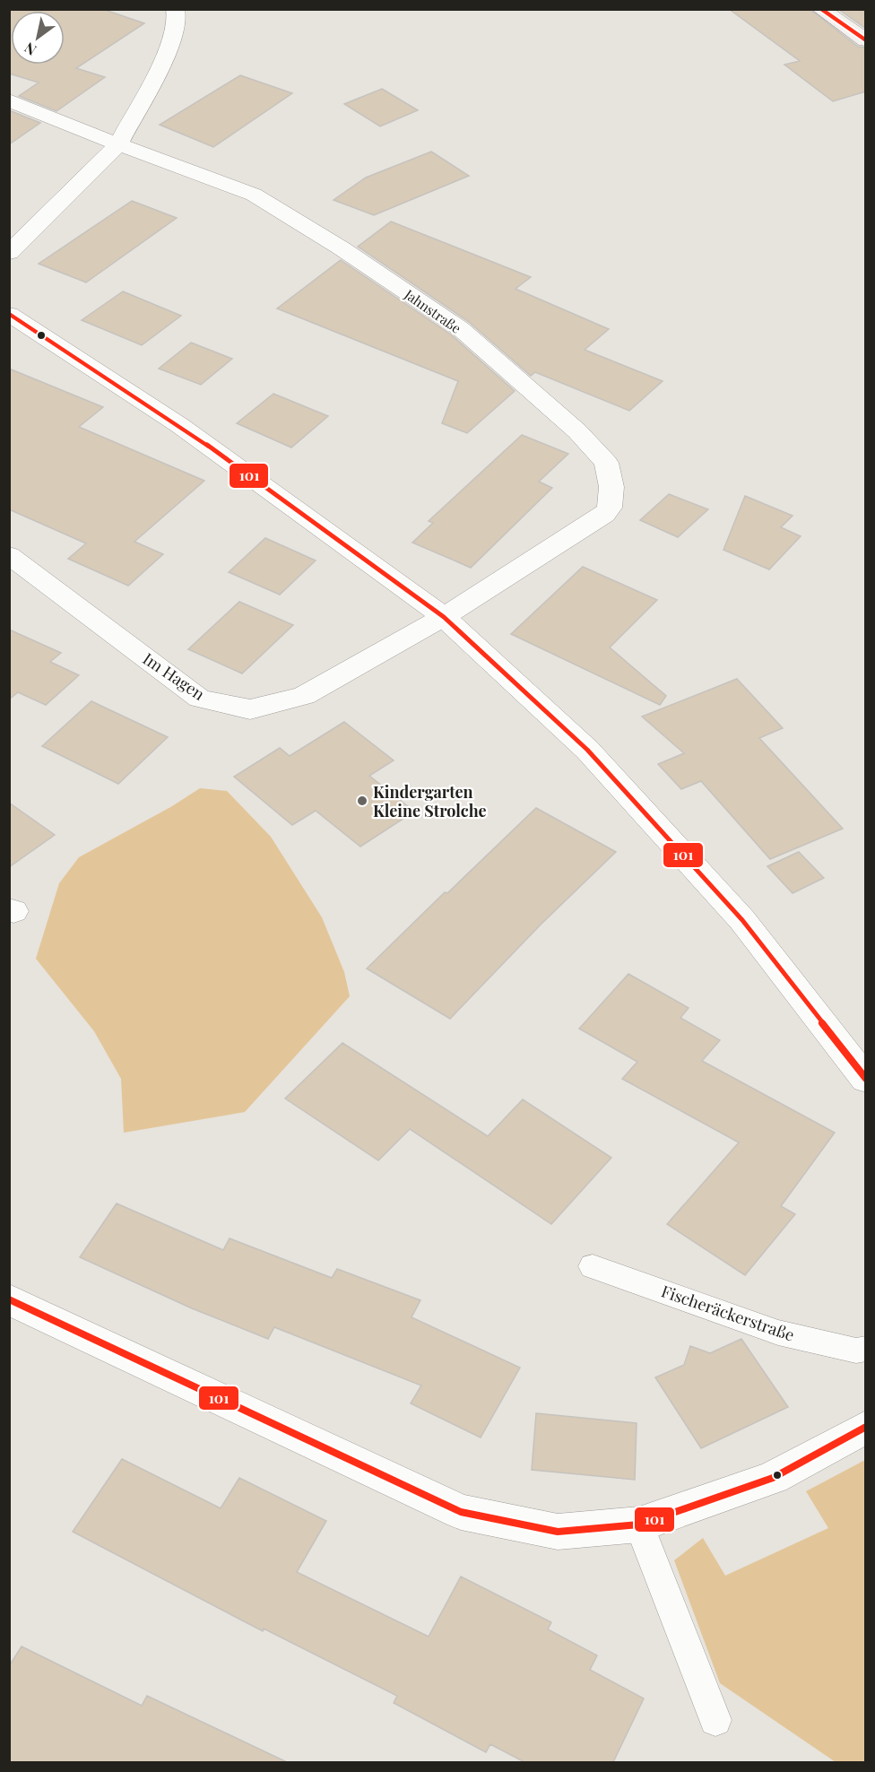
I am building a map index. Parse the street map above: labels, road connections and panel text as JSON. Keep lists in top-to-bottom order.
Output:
{
  "streets": {
    "street": ["Jahnstraße", "Im Hagen"],
    "lane": ["Fischeräckerstraße"]
  },
  "crossings": [
    ["Jahnstraße", "Im Hagen"]
  ],
  "places": ["Kindergarten Kleine Strolche"],
  "lines": ["transit line 101"],
  "north": "bottom left"
}
